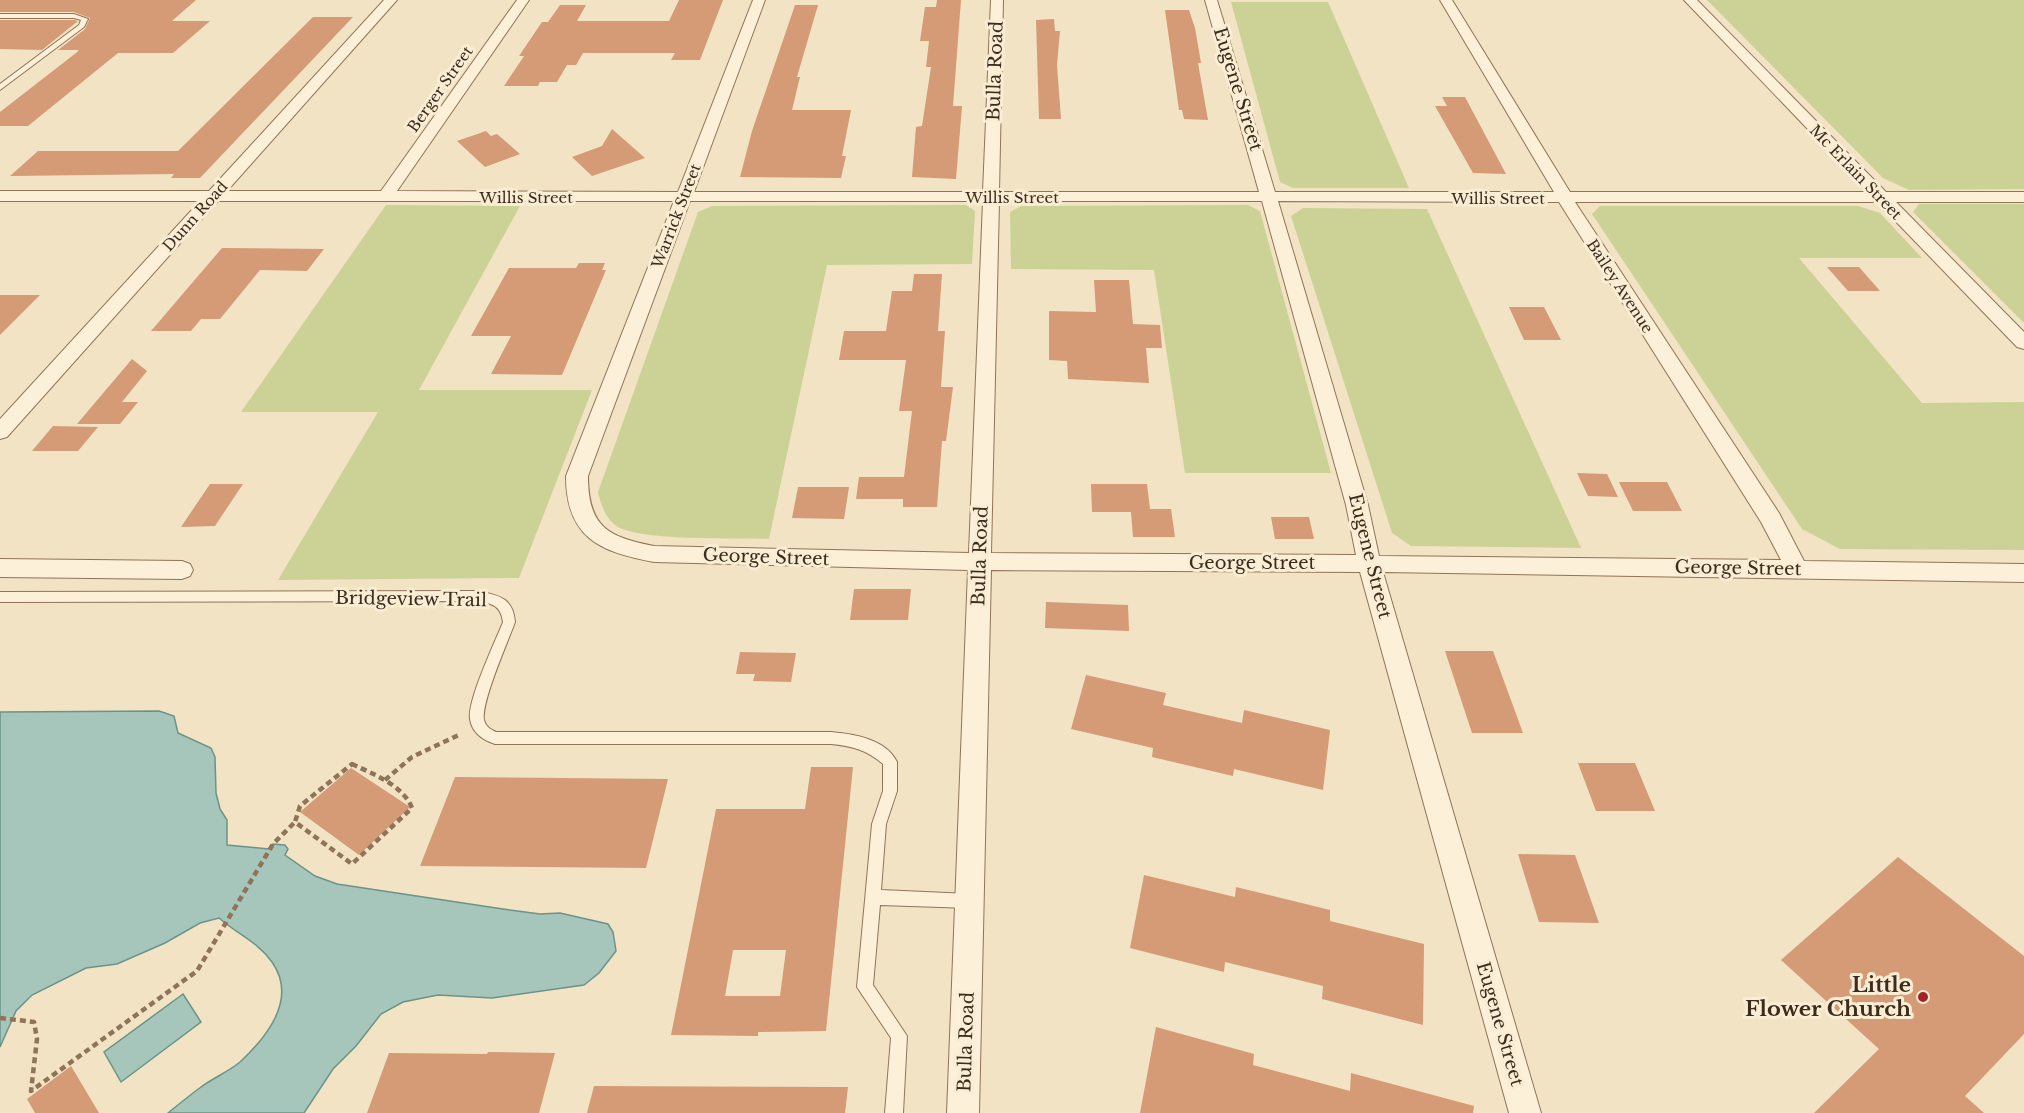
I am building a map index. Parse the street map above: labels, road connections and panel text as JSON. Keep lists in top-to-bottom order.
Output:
{
  "streets": {
    "street": [
      "Bulla Road",
      "Berger Street",
      "Eugene Street",
      "Mc Erlain Street",
      "Willis Street",
      "Dunn Road",
      "Warrick Street",
      "Bailey Avenue",
      "George Street"
    ],
    "lane": ["Bridgeview Trail"]
  },
  "crossings": [
    ["Bulla Road", "Willis Street"],
    ["Bulla Road", "George Street"],
    ["Berger Street", "Willis Street"],
    ["Eugene Street", "Willis Street"],
    ["Eugene Street", "George Street"],
    ["Mc Erlain Street", "Willis Street"],
    ["Willis Street", "Dunn Road"],
    ["Willis Street", "Warrick Street"],
    ["Willis Street", "Bailey Avenue"],
    ["Warrick Street", "George Street"],
    ["Bailey Avenue", "George Street"]
  ],
  "places": ["Little Flower Church"]
}
